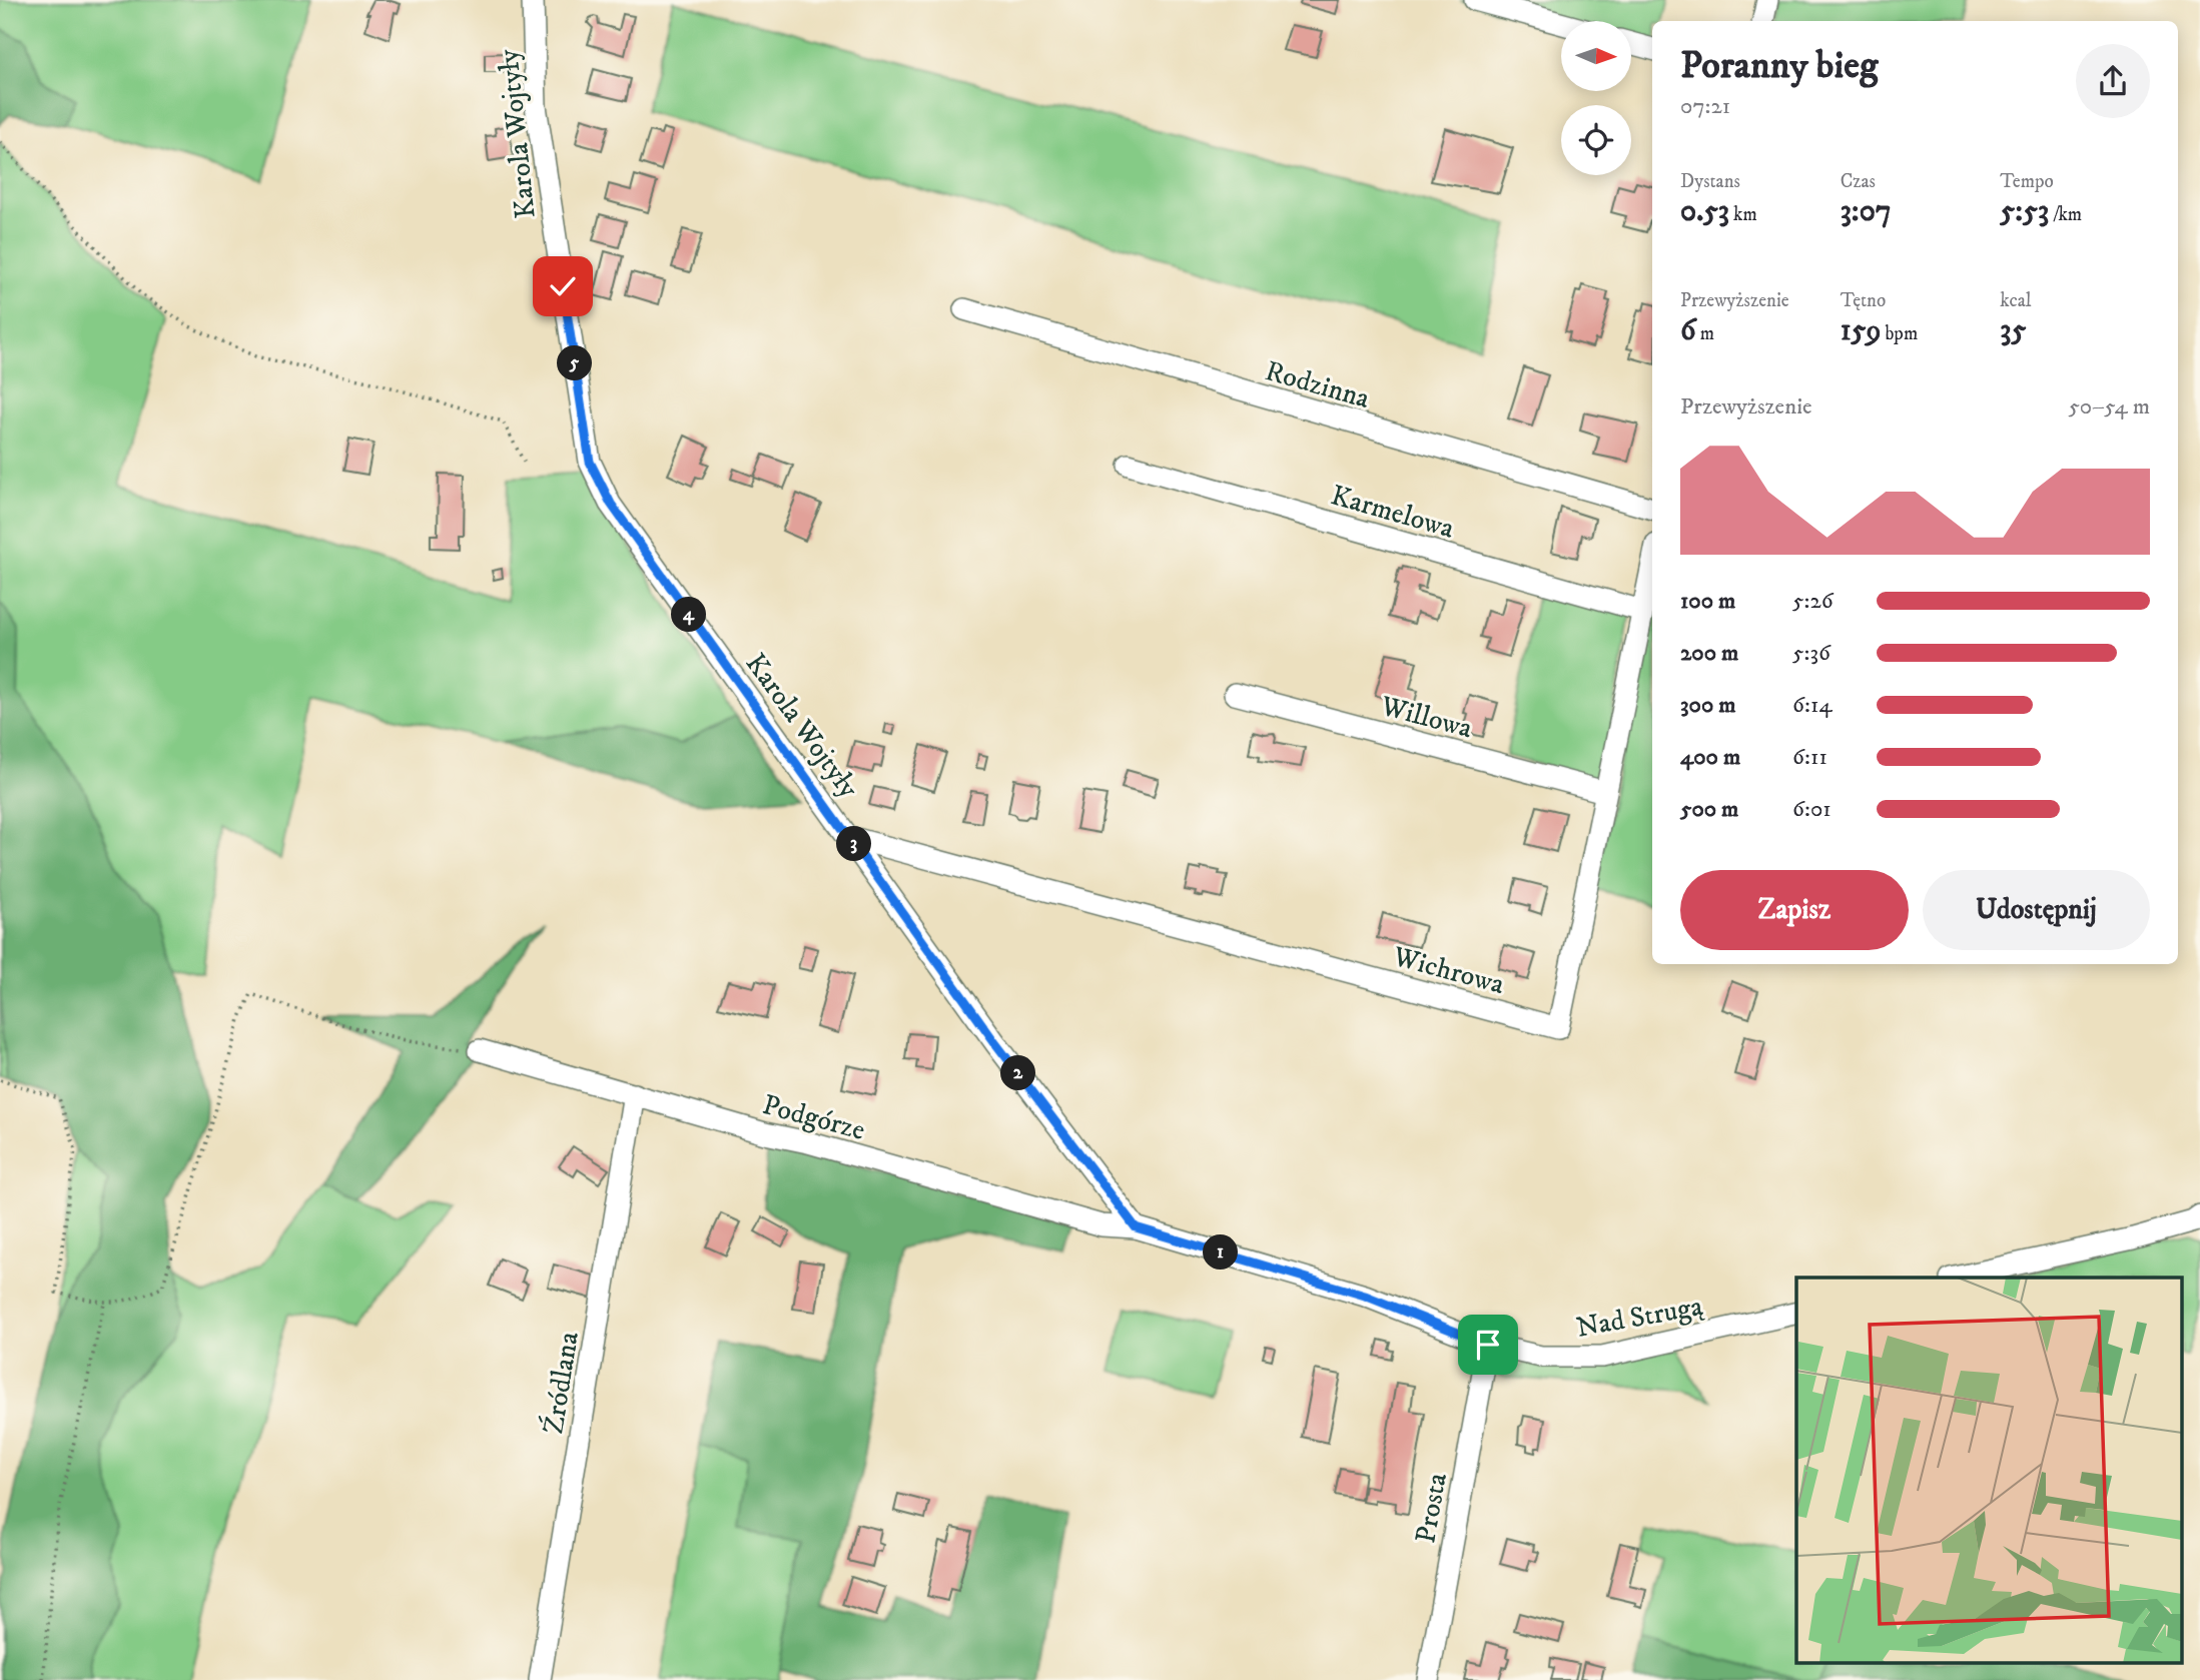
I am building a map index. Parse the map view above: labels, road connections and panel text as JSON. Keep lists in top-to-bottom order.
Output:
{
  "streets": {
    "street": [
      "Karola Wojtyły",
      "Rodzinna",
      "Karmelowa",
      "Willowa",
      "Wichrowa",
      "Podgórze",
      "Nad Strugą",
      "Źródlana",
      "Prosta"
    ]
  },
  "crossings": [
    ["Karola Wojtyły", "Wichrowa"],
    ["Karola Wojtyły", "Podgórze"],
    ["Karmelowa", "Wichrowa"],
    ["Willowa", "Wichrowa"],
    ["Podgórze", "Źródlana"],
    ["Nad Strugą", "Prosta"]
  ],
  "north": "right",
  "page": {
    "heading": ["Poranny bieg", "07:21"],
    "stats": [
      ["Dystans", "0.53 km"],
      ["Czas", "3:07"],
      ["Tempo", "5:53 /km"],
      ["Przewyższenie", "6 m"],
      ["Tętno", "159 bpm"],
      ["kcal", "35"]
    ],
    "pins": [
      "5",
      "4",
      "3",
      "2",
      "1"
    ],
    "chart": ["Przewyższenie", "50–54 m"],
    "list": [
      {
        "name": "100 m",
        "note": "5:26"
      },
      {
        "name": "200 m",
        "note": "5:36"
      },
      {
        "name": "300 m",
        "note": "6:14"
      },
      {
        "name": "400 m",
        "note": "6:11"
      },
      {
        "name": "500 m",
        "note": "6:01"
      }
    ],
    "buttons": ["Zapisz", "Udostępnij"]
  }
}
